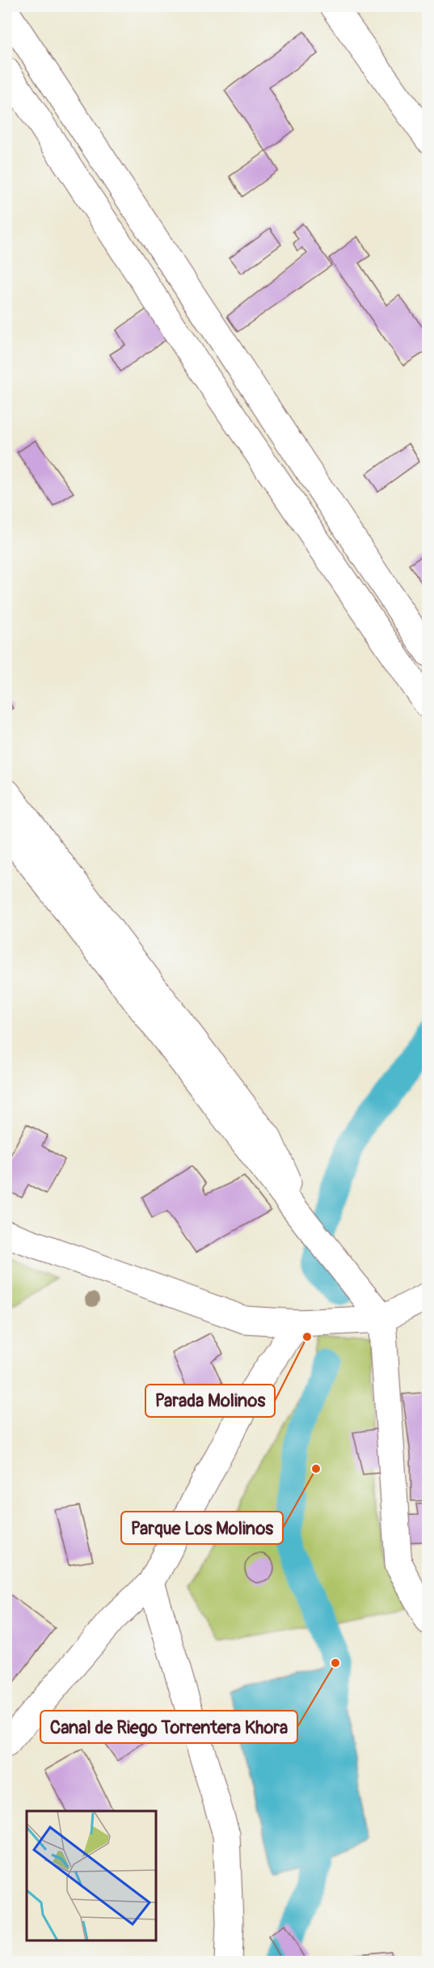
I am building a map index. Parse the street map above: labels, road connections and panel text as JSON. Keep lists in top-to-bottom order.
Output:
{
  "places": ["Parada Molinos", "Parque Los Molinos", "Canal de Riego Torrentera Khora"]
}
